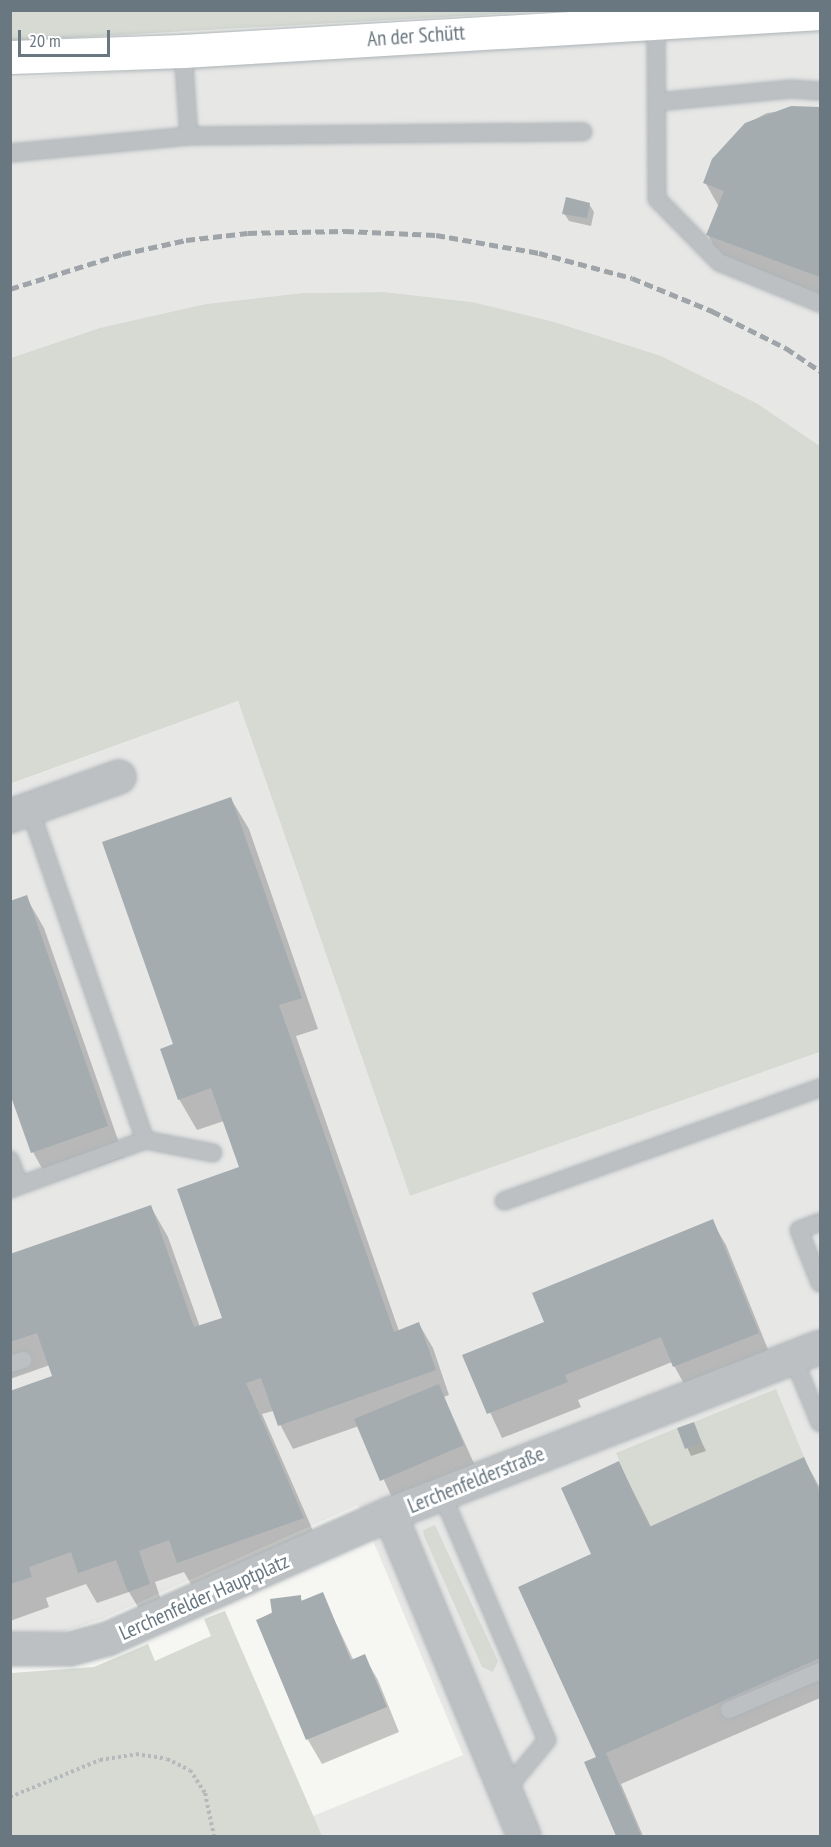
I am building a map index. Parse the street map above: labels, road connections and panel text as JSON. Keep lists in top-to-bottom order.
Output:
{
  "streets": {
    "street": ["An der Schütt", "Lerchenfelderstraße", "Lerchenfelder Hauptplatz"]
  },
  "crossings": [
    ["Lerchenfelderstraße", "Lerchenfelder Hauptplatz"]
  ],
  "scale_bar": "20 m"
}
